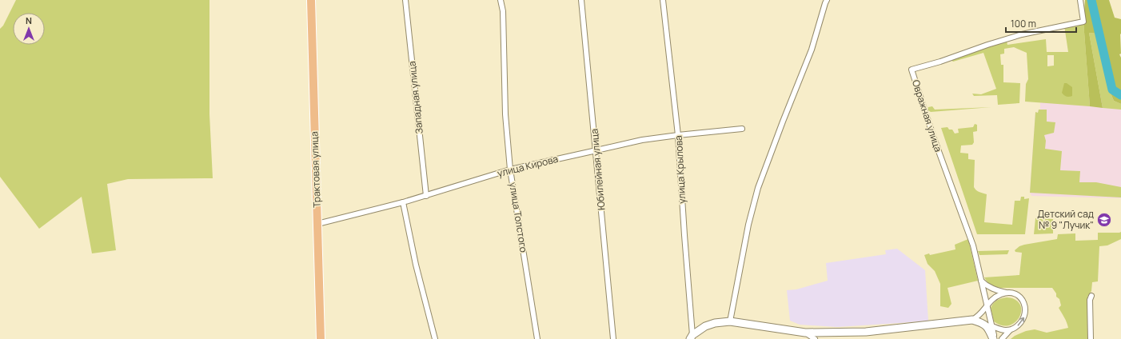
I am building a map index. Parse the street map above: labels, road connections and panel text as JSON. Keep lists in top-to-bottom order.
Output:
{
  "streets": {
    "main road": ["Трактовая улица"],
    "street": [
      "Западная улица",
      "Овражная улица",
      "улица Кирова",
      "Юбилейная улица",
      "улица Крылова",
      "улица Толстого"
    ]
  },
  "crossings": [
    ["Западная улица", "улица Кирова"],
    ["улица Кирова", "Трактовая улица"],
    ["улица Кирова", "Юбилейная улица"],
    ["улица Кирова", "улица Крылова"],
    ["улица Кирова", "улица Толстого"]
  ],
  "places": {
    "school or university": ["Детский сад № 9 \"Лучик\""]
  },
  "scale_bar": "100 m",
  "north": "top"
}
